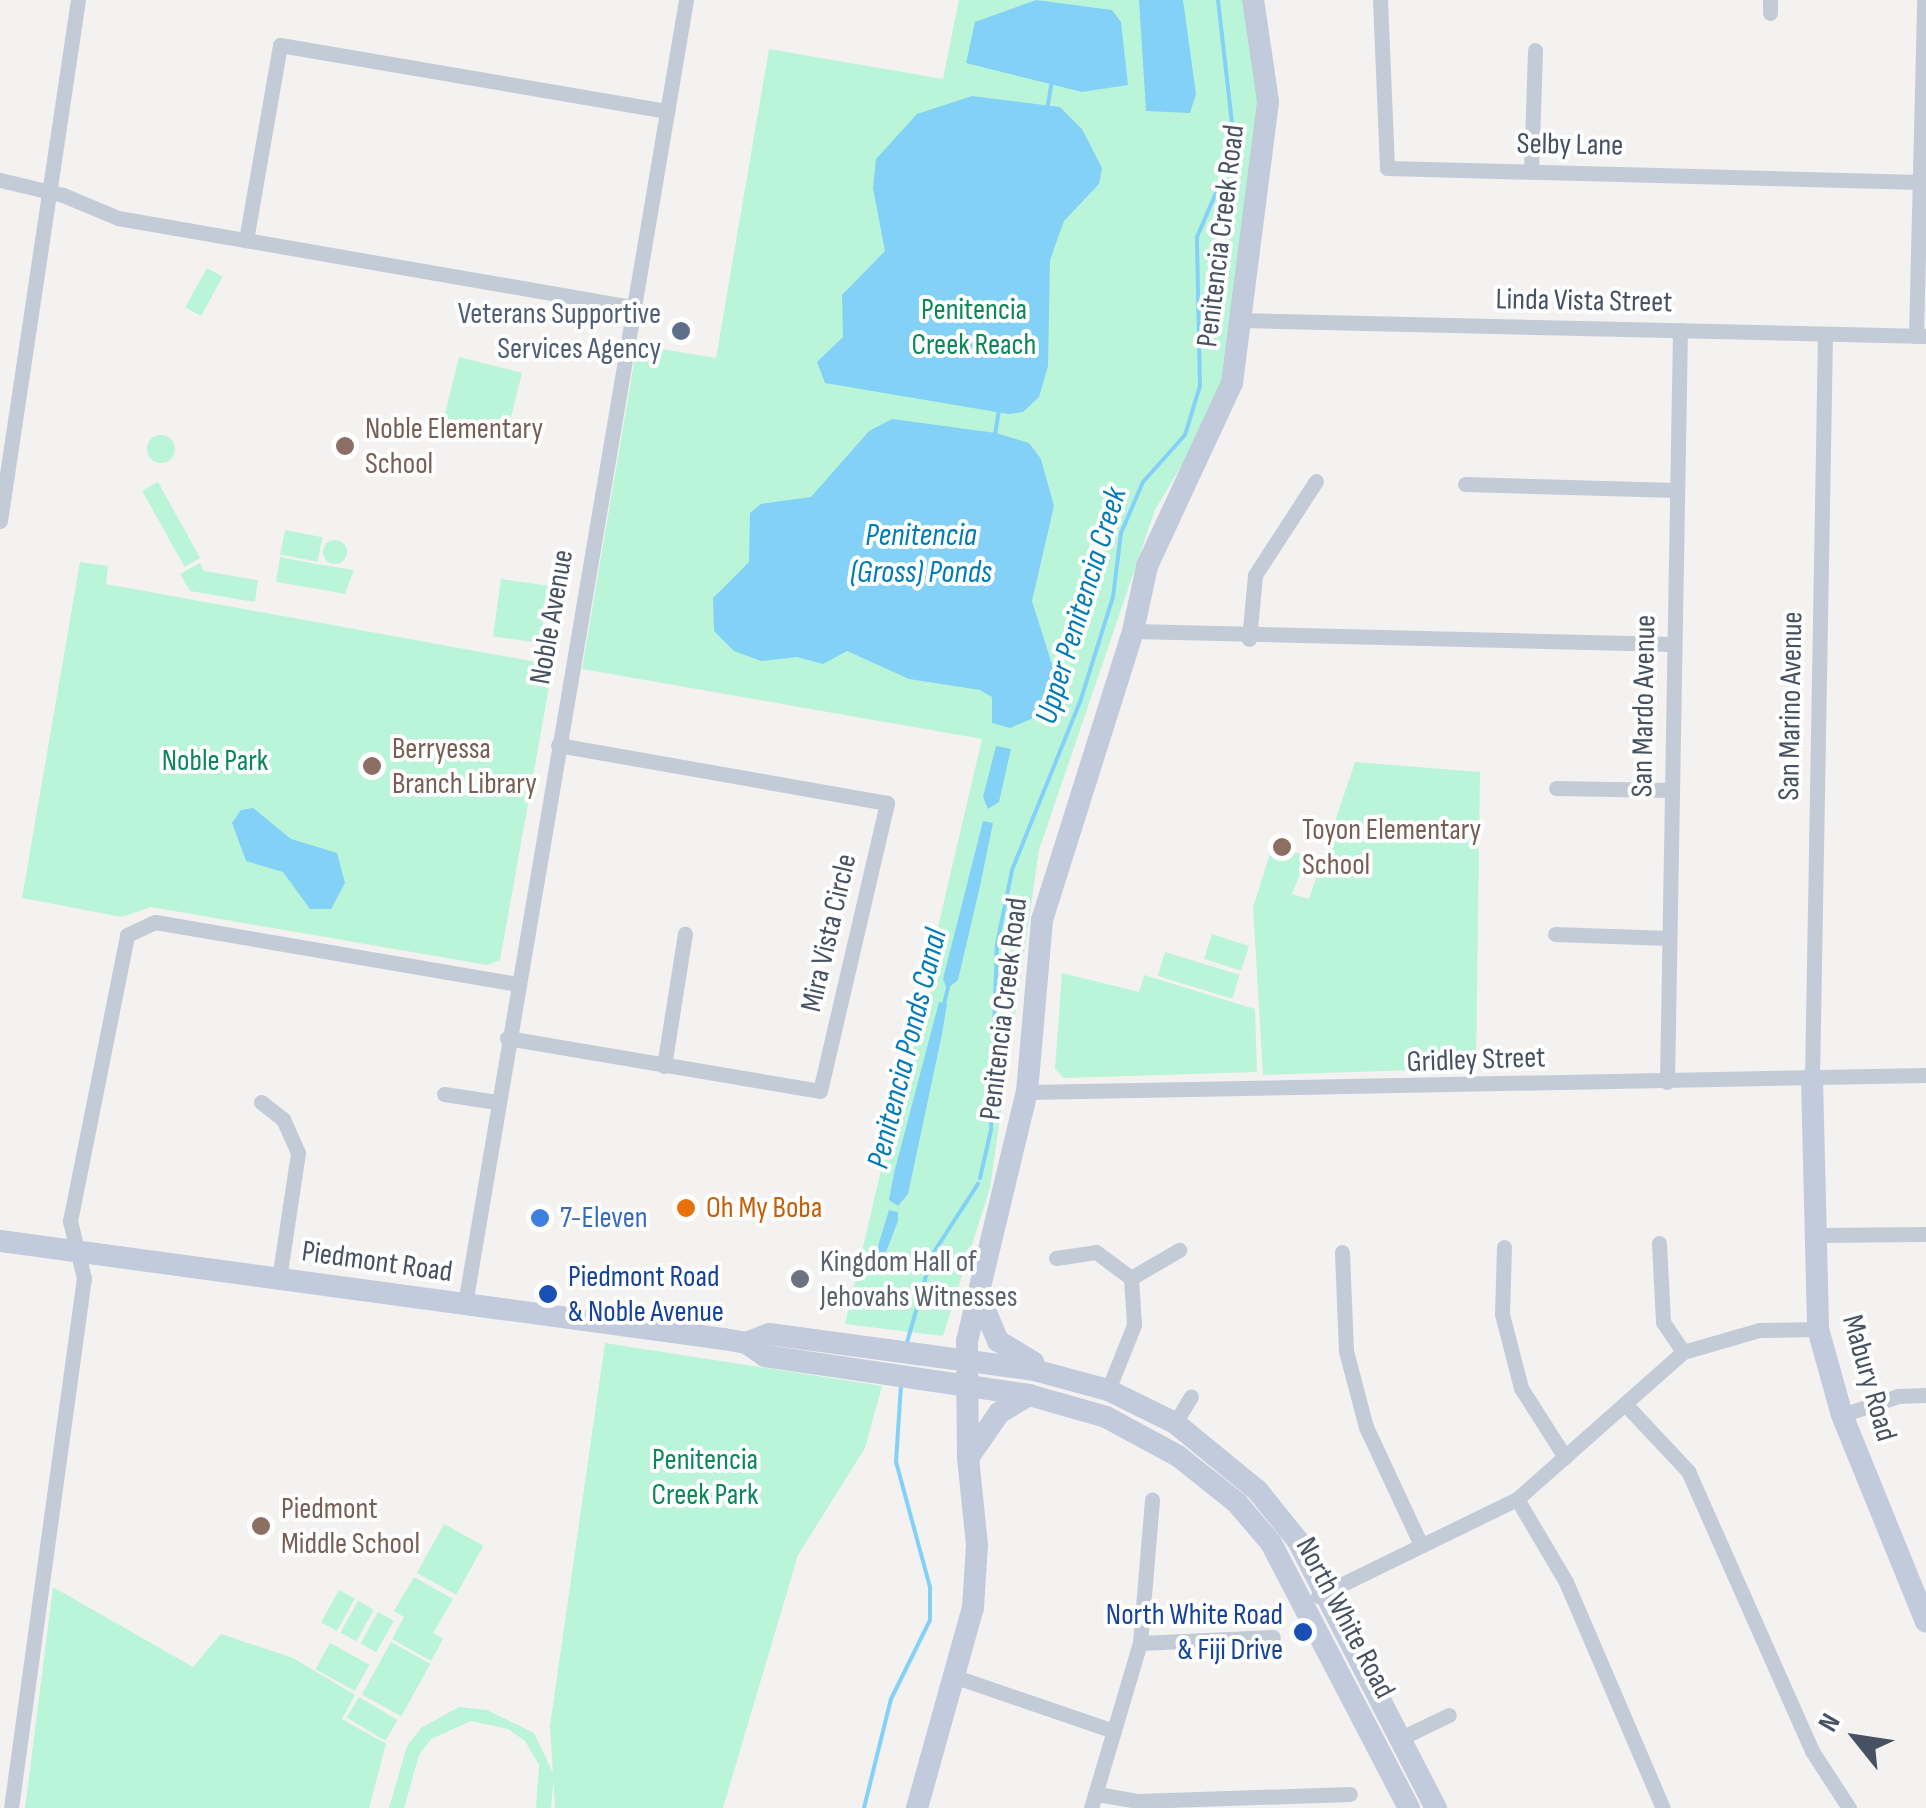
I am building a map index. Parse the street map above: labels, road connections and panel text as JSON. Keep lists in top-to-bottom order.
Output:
{
  "streets": {
    "main road": [
      "Penitencia Creek Road",
      "Piedmont Road",
      "Mabury Road",
      "North White Road"
    ],
    "street": [
      "Selby Lane",
      "Linda Vista Street",
      "Noble Avenue",
      "San Mardo Avenue",
      "San Marino Avenue",
      "Mira Vista Circle",
      "Gridley Street"
    ]
  },
  "crossings": [
    ["Penitencia Creek Road", "Linda Vista Street"],
    ["Penitencia Creek Road", "Gridley Street"],
    ["Penitencia Creek Road", "North White Road"],
    ["Linda Vista Street", "San Mardo Avenue"],
    ["Linda Vista Street", "San Marino Avenue"],
    ["Noble Avenue", "Mira Vista Circle"],
    ["Noble Avenue", "Piedmont Road"],
    ["San Mardo Avenue", "Gridley Street"],
    ["San Marino Avenue", "Gridley Street"],
    ["San Marino Avenue", "Mabury Road"],
    ["Gridley Street", "Mabury Road"],
    ["Piedmont Road", "North White Road"]
  ],
  "water": ["Penitencia (Gross) Ponds", "Upper Penitencia Creek", "Penitencia Ponds Canal"],
  "parks": ["Penitencia Creek Reach", "Noble Park", "Penitencia Creek Park"],
  "places": [
    "Veterans Supportive Services Agency",
    "Noble Elementary School",
    "Berryessa Branch Library",
    "Toyon Elementary School",
    "Oh My Boba",
    "7-Eleven",
    "Kingdom Hall of Jehovahs Witnesses",
    "Piedmont Road & Noble Avenue",
    "Piedmont Middle School",
    "North White Road & Fiji Drive"
  ],
  "north": "top left"
}
